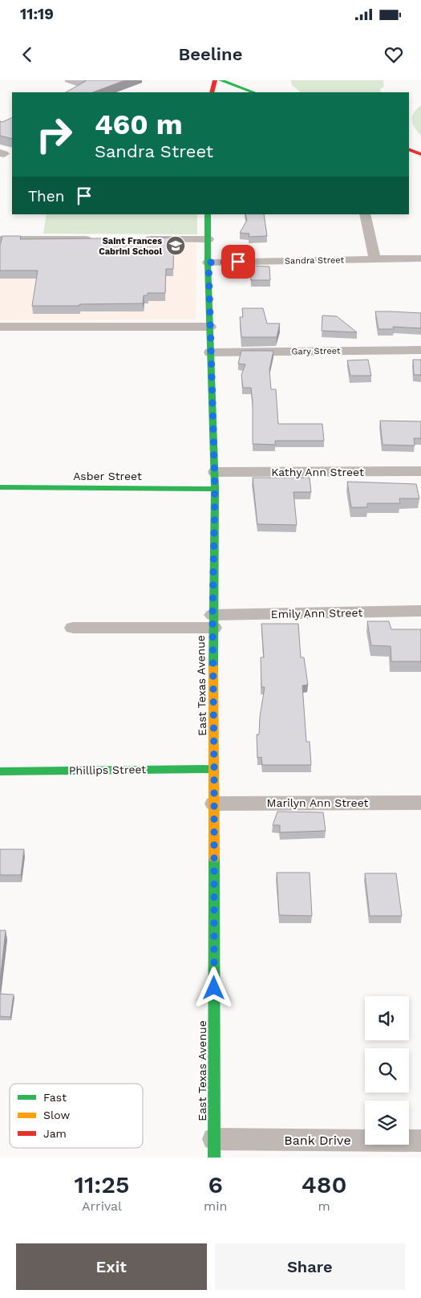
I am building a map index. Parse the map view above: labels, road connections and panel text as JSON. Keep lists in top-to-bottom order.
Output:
{
  "streets": {
    "street": [
      "Sandra Street",
      "Gary Street",
      "Kathy Ann Street",
      "Asber Street",
      "Emily Ann Street",
      "East Texas Avenue",
      "Phillips Street",
      "Marilyn Ann Street",
      "Bank Drive"
    ]
  },
  "crossings": [
    ["Sandra Street", "East Texas Avenue"],
    ["Gary Street", "East Texas Avenue"],
    ["Kathy Ann Street", "East Texas Avenue"],
    ["Asber Street", "East Texas Avenue"],
    ["Emily Ann Street", "East Texas Avenue"],
    ["East Texas Avenue", "Phillips Street"],
    ["East Texas Avenue", "Marilyn Ann Street"],
    ["East Texas Avenue", "Bank Drive"]
  ],
  "places": {
    "school or university": ["Saint Frances Cabrini School"]
  },
  "legend": ["Fast", "Slow", "Jam"],
  "page": {
    "status": "11:19",
    "header": "Beeline",
    "turn": ["460 m", "Sandra Street"],
    "then": "Then",
    "eta": [
      "11:25",
      "Arrival",
      "6",
      "min",
      "480",
      "m"
    ],
    "buttons": ["Exit", "Share"]
  }
}
